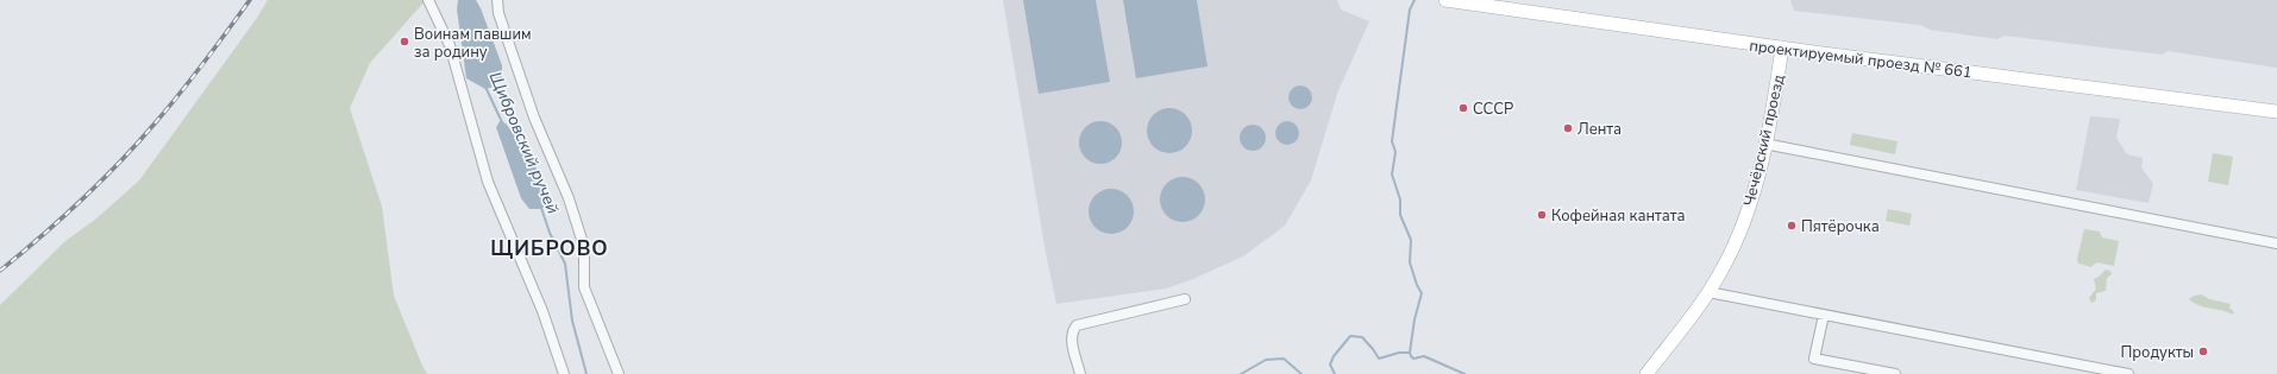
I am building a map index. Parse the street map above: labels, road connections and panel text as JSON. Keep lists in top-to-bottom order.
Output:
{
  "streets": {
    "main road": ["проектируемый проезд № 661", "Чечёрский проезд"]
  },
  "crossings": [
    ["проектируемый проезд № 661", "Чечёрский проезд"]
  ],
  "districts": ["ЩИБРОВО"],
  "water": ["Щибровский ручей"],
  "places": [
    "Воинам павшим за родину",
    "СССР",
    "Лента",
    "Кофейная кантата",
    "Пятёрочка",
    "Продукты"
  ]
}
